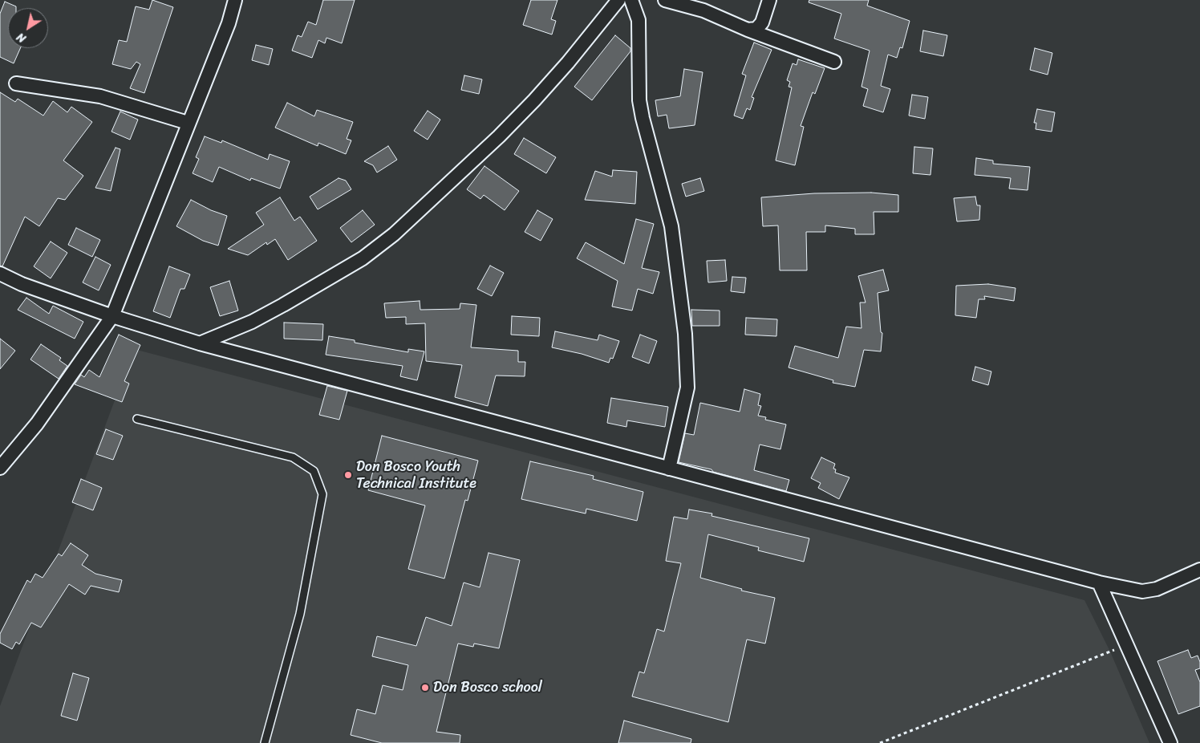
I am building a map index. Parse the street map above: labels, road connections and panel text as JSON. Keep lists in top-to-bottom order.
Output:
{
  "places": ["Don Bosco Youth Technical Institute", "Don Bosco school"],
  "north": "bottom left"
}
